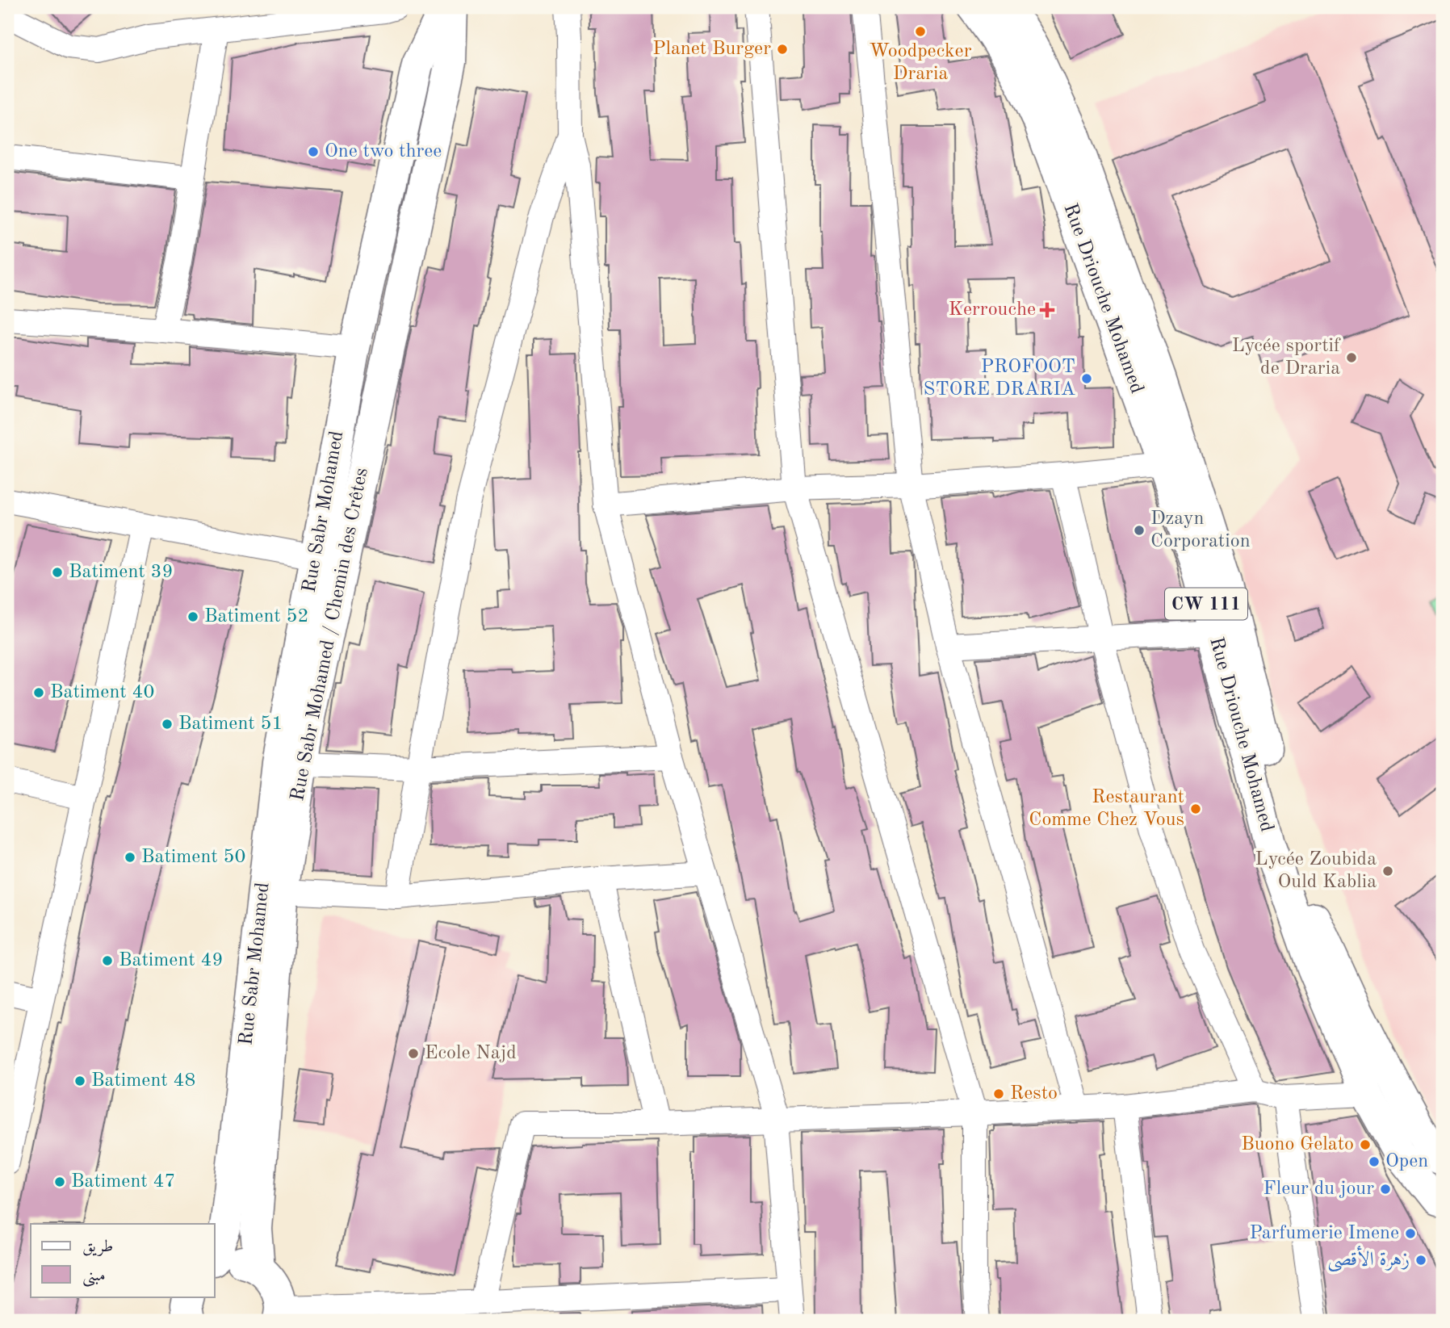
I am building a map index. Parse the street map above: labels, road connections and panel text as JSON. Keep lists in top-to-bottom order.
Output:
{
  "streets": {
    "main road": [
      "Rue Driouche Mohamed",
      "Rue Sabr Mohamed",
      "CW 111",
      "Rue Sabr Mohamed / Chemin des Crêtes"
    ]
  },
  "places": {
    "other": [
      "Woodpecker Draria",
      "Planet Burger",
      "One two three",
      "Lycée sportif de Draria",
      "PROFOOT STORE DRARIA",
      "Dzayn Corporation",
      "Batiment 39",
      "Batiment 52",
      "Batiment 40",
      "Batiment 51",
      "Restaurant Comme Chez Vous",
      "Batiment 50",
      "Lycée Zoubida Ould Kablia",
      "Batiment 49",
      "Ecole Najd",
      "Batiment 48",
      "Resto",
      "Buono Gelato",
      "Open",
      "Batiment 47",
      "Fleur du jour",
      "Parfumerie Imene",
      "زهرة الأقصى"
    ],
    "health": ["Kerrouche"]
  },
  "legend": ["طريق", "مبنى"]
}
